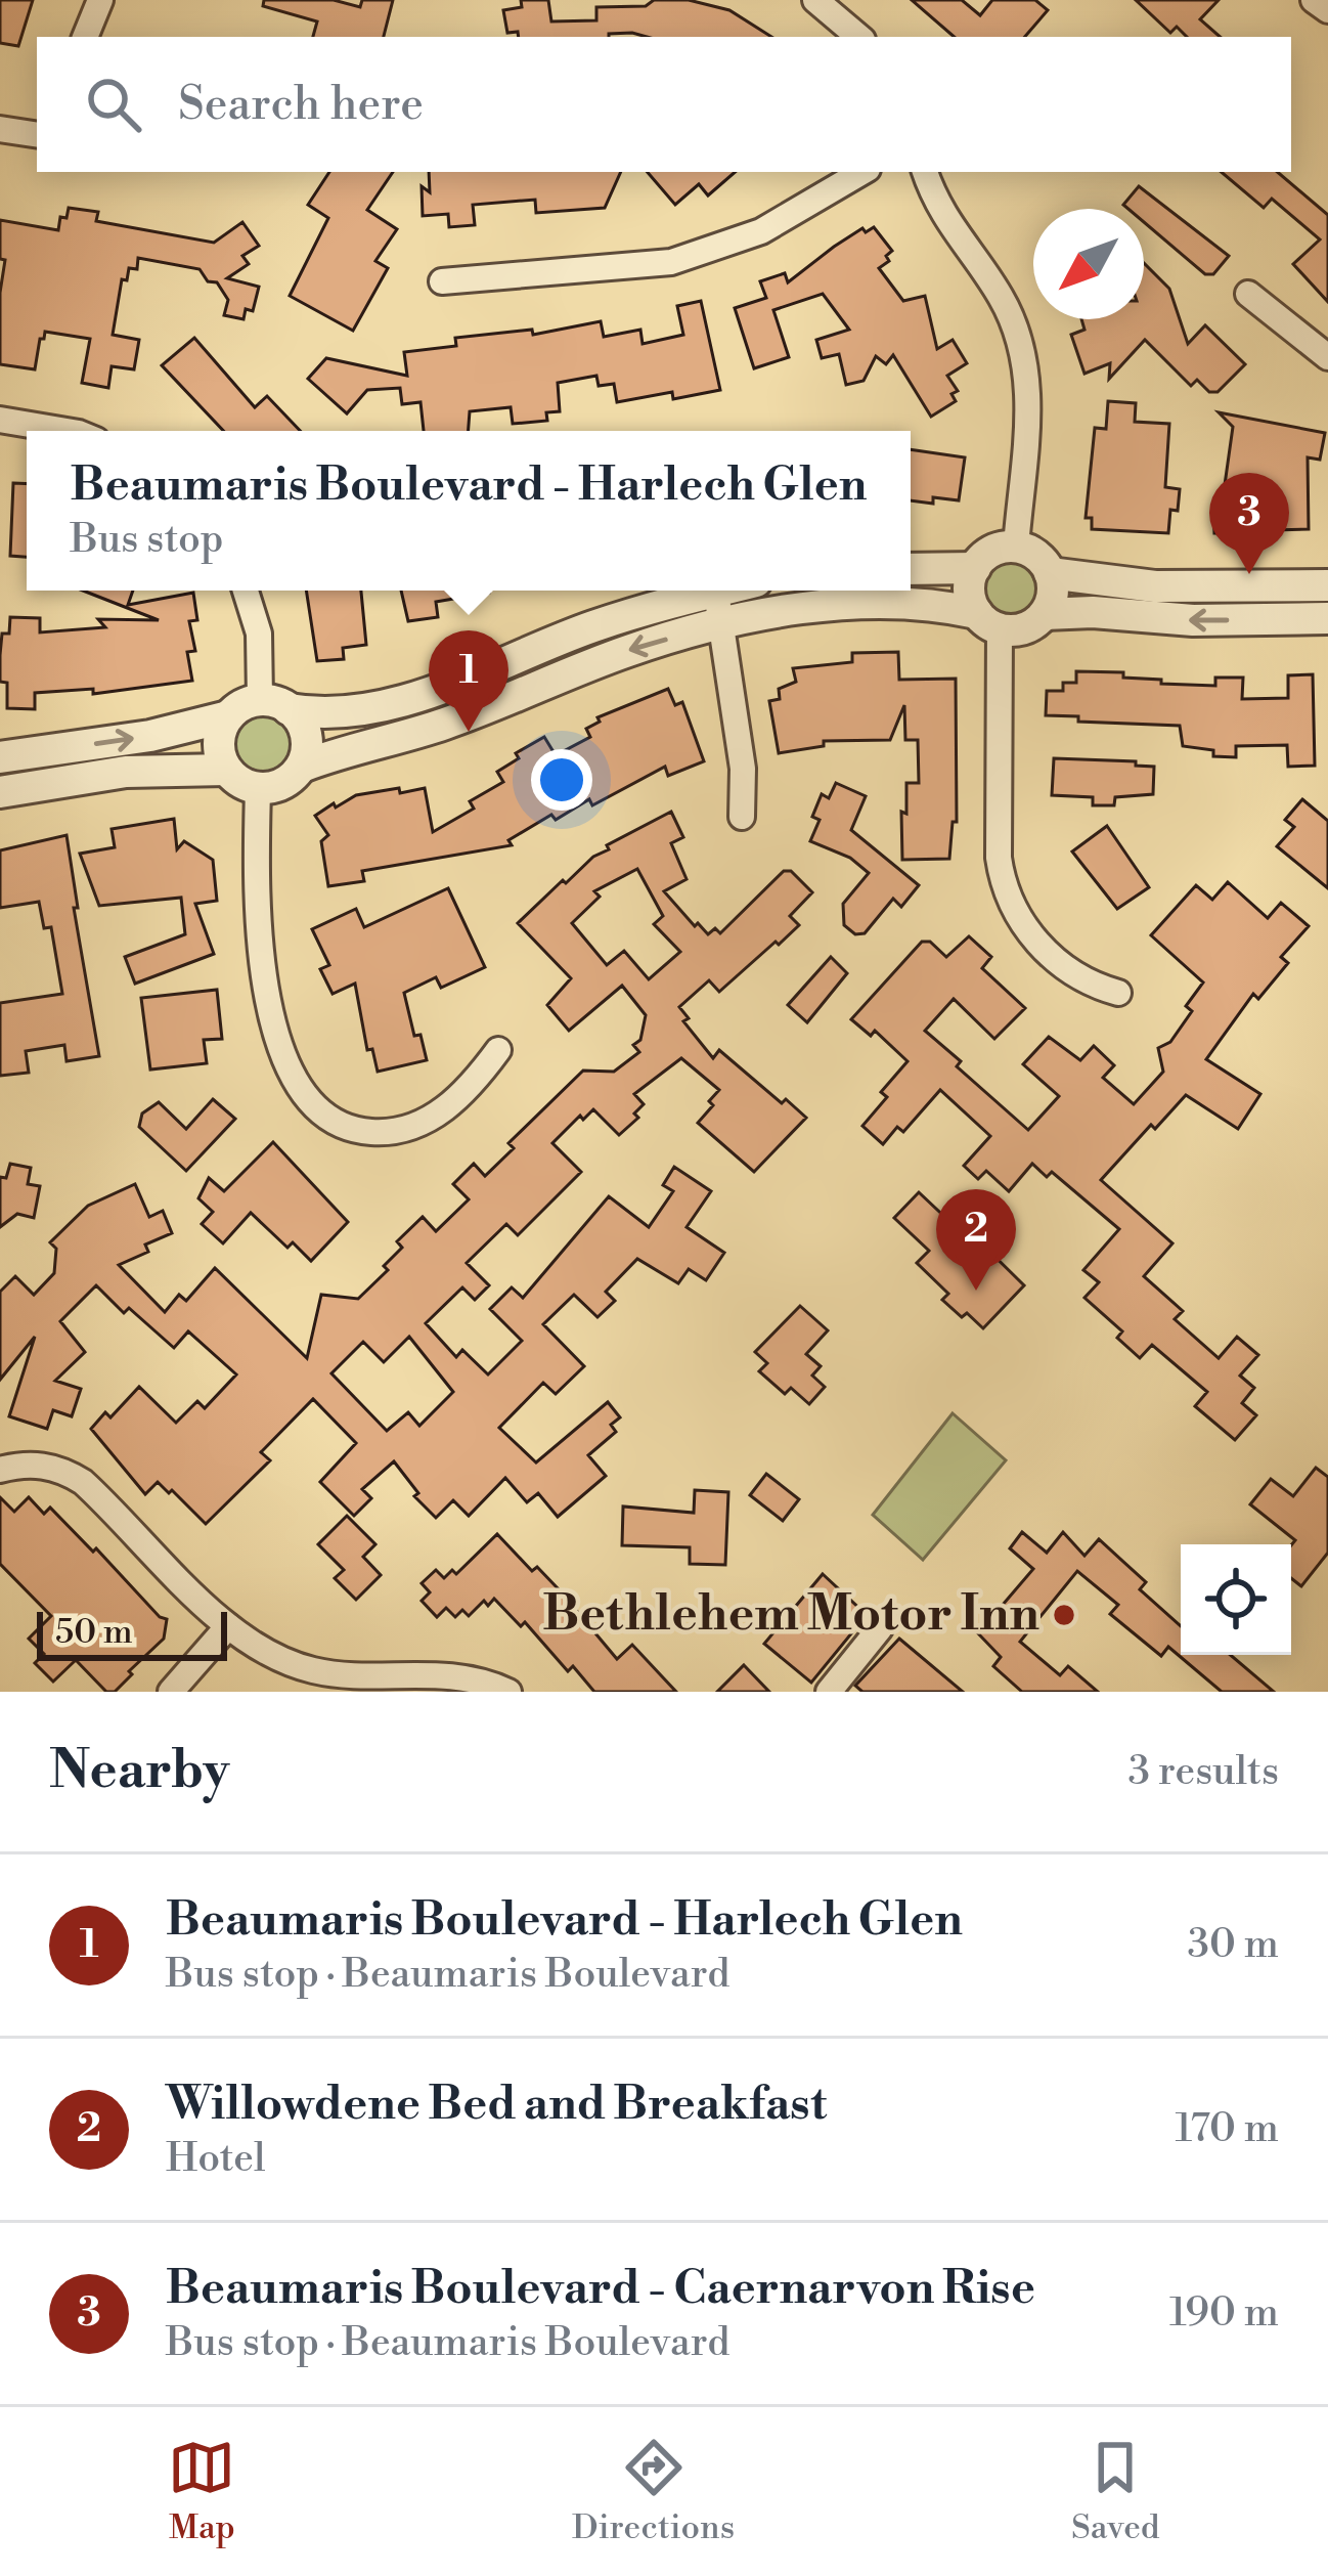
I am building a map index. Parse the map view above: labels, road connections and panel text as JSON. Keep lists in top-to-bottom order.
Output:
{
  "places": ["Bethlehem Motor Inn"],
  "scale_bar": "50 m",
  "north": "bottom left",
  "page": {
    "search": "Search here",
    "popup": ["Beaumaris Boulevard - Harlech Glen", "Bus stop"],
    "pins": ["3", "1", "2"],
    "scale": "50 m",
    "heading": ["Nearby", "3 results"],
    "list": [
      {
        "mark": "1",
        "name": "Beaumaris Boulevard - Harlech Glen",
        "note": "Bus stop · Beaumaris Boulevard",
        "value": "30 m"
      },
      {
        "mark": "2",
        "name": "Willowdene Bed and Breakfast",
        "note": "Hotel",
        "value": "170 m"
      },
      {
        "mark": "3",
        "name": "Beaumaris Boulevard - Caernarvon Rise",
        "note": "Bus stop · Beaumaris Boulevard",
        "value": "190 m"
      }
    ],
    "nav": ["Map", "Directions", "Saved"]
  }
}
